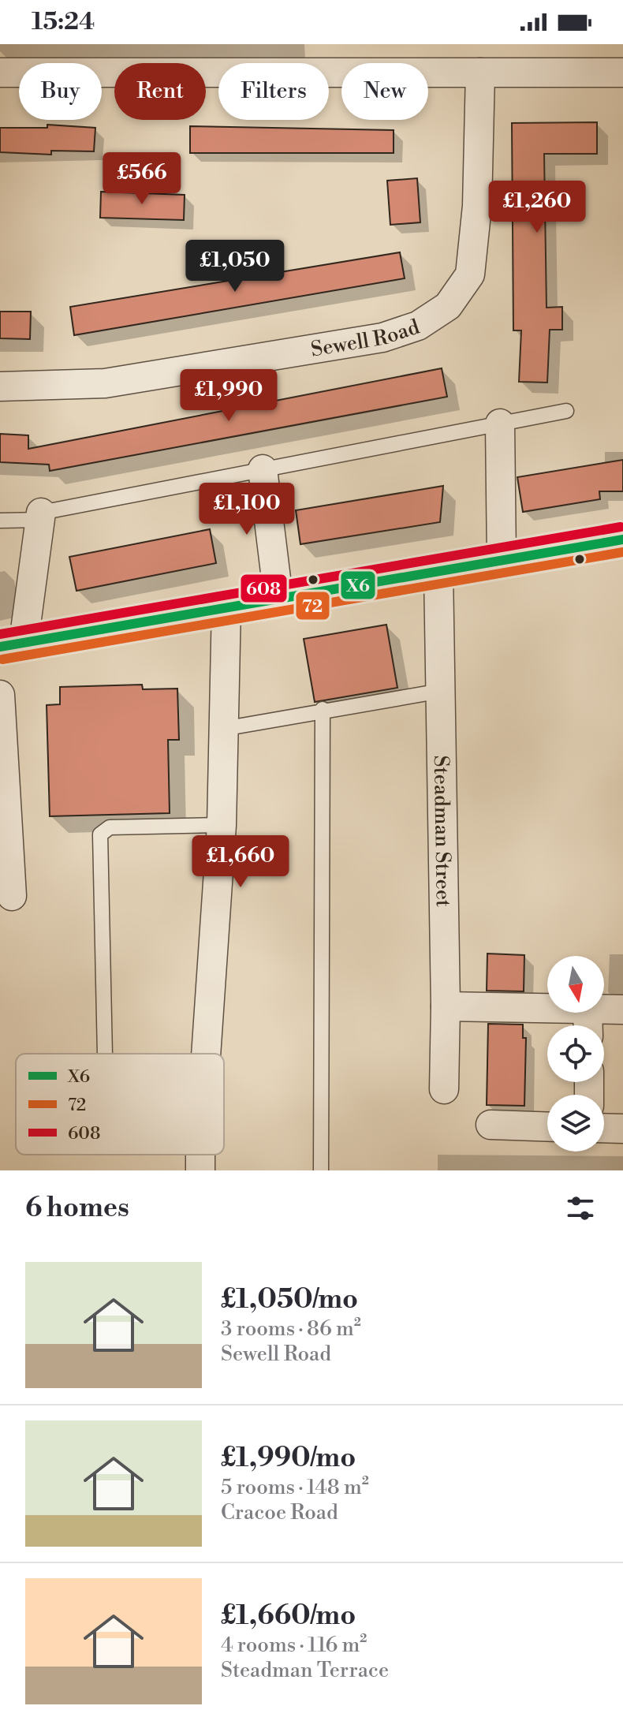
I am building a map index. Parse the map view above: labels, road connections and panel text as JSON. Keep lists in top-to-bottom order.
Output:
{
  "streets": {
    "street": ["Sewell Road", "Steadman Street"]
  },
  "lines": ["transit line 608", "transit line X6", "transit line 72"],
  "legend": ["X6", "72", "608"],
  "north": "bottom",
  "page": {
    "status": "15:24",
    "chip": [
      "Buy",
      "Rent",
      "Filters",
      "New"
    ],
    "price": [
      "£566",
      "£1,260",
      "£1,050",
      "£1,990",
      "£1,100",
      "£1,660"
    ],
    "heading": "6 homes",
    "list": [
      {
        "name": "£1,050/mo",
        "note": "3 rooms · 86 m² · Sewell Road"
      },
      {
        "name": "£1,990/mo",
        "note": "5 rooms · 148 m² · Cracoe Road"
      },
      {
        "name": "£1,660/mo",
        "note": "4 rooms · 116 m² · Steadman Terrace"
      }
    ]
  }
}
